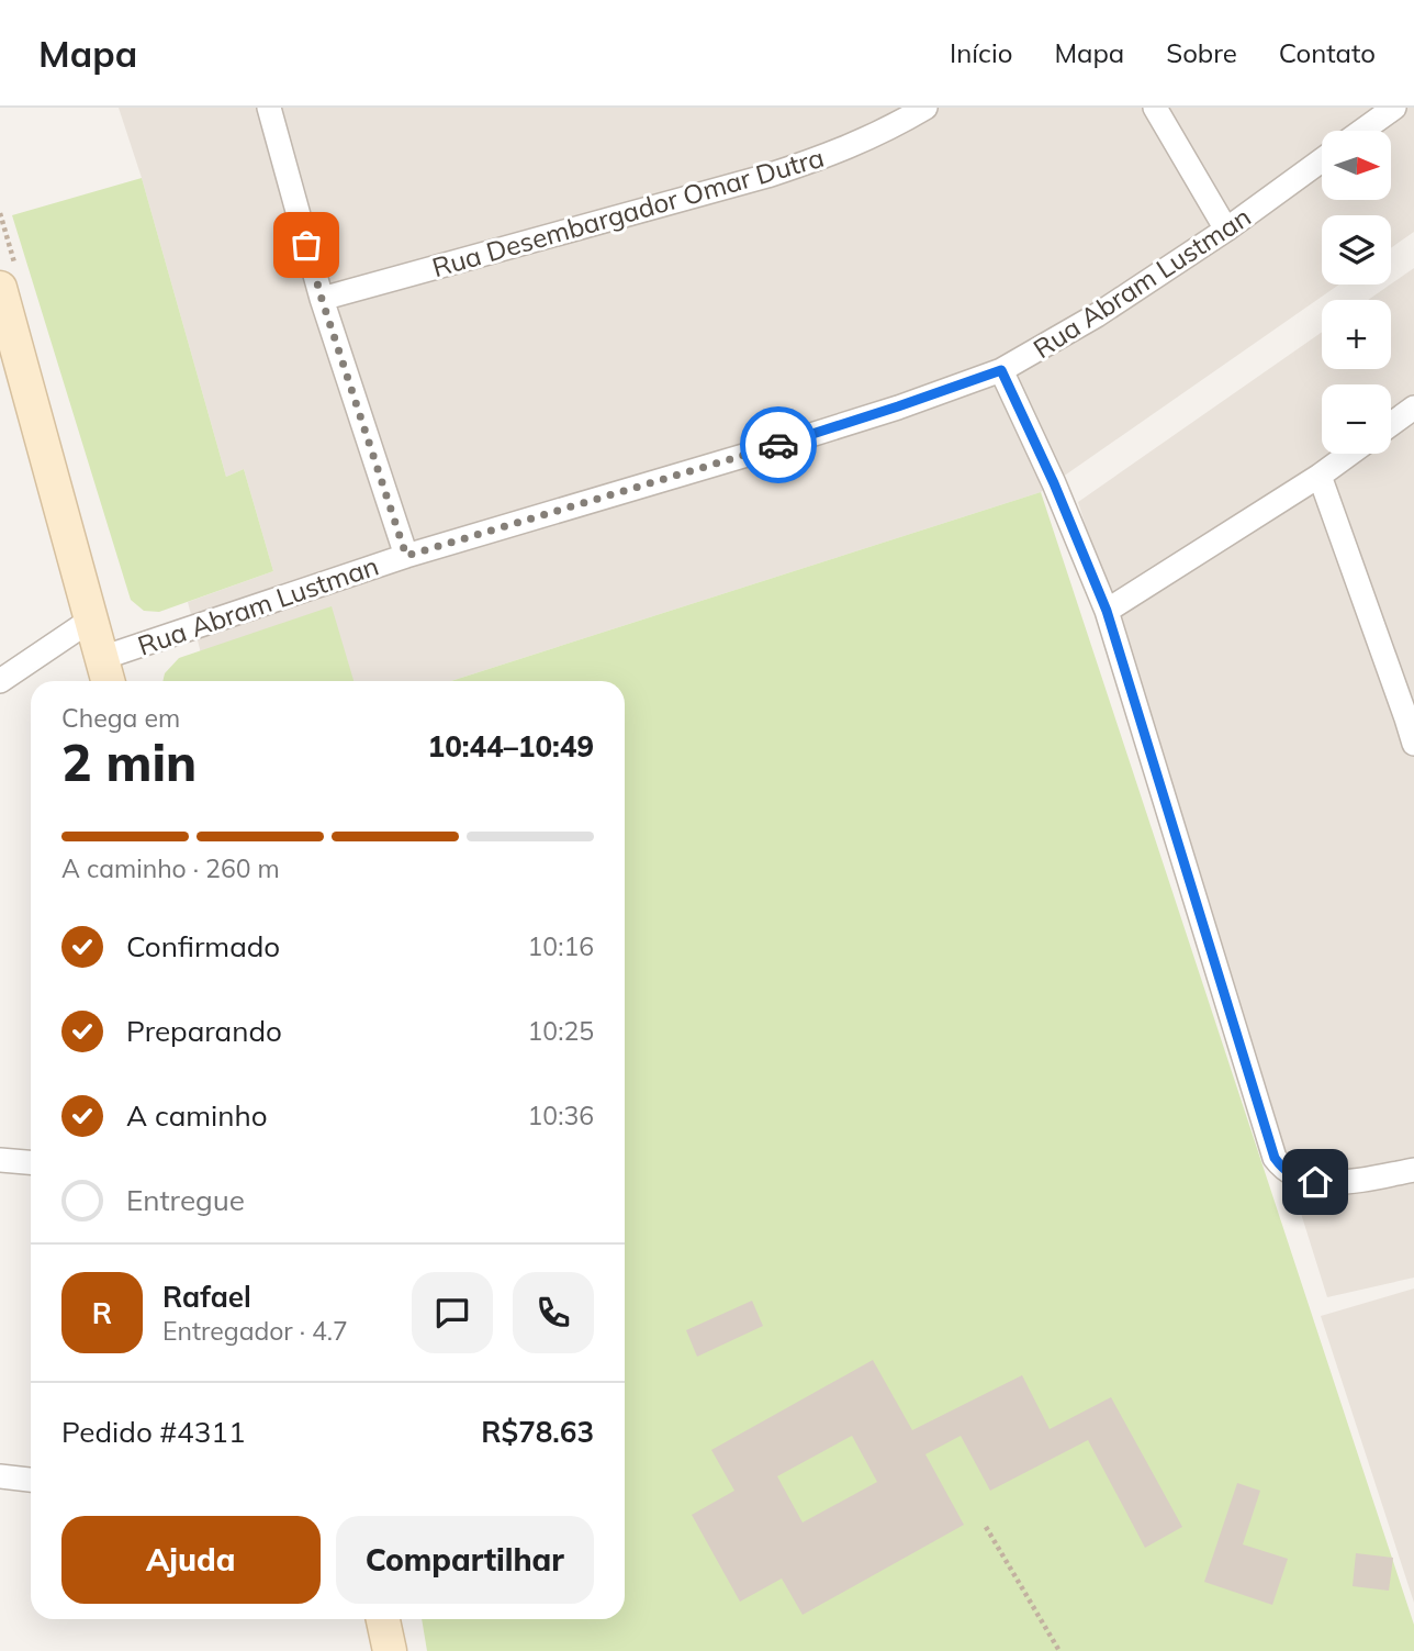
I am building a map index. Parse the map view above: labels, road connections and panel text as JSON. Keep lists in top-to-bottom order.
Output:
{
  "streets": {
    "street": ["Rua Desembargador Omar Dutra", "Rua Abram Lustman"]
  },
  "north": "right",
  "page": {
    "header": "Mapa",
    "nav": [
      "Início",
      "Mapa",
      "Sobre",
      "Contato"
    ],
    "map_buttons": ["+", "−"],
    "heading": ["2 min", "Chega em", "10:44–10:49"],
    "panel": [
      "Rafael",
      "Entregador · 4.7",
      "Pedido #4311",
      "R$78.63"
    ],
    "bar": "A caminho · 260 m",
    "list": [
      ["Confirmado", "10:16"],
      ["Preparando", "10:25"],
      ["A caminho", "10:36"],
      "Entregue"
    ],
    "round": "R",
    "buttons": ["Ajuda", "Compartilhar"]
  }
}
